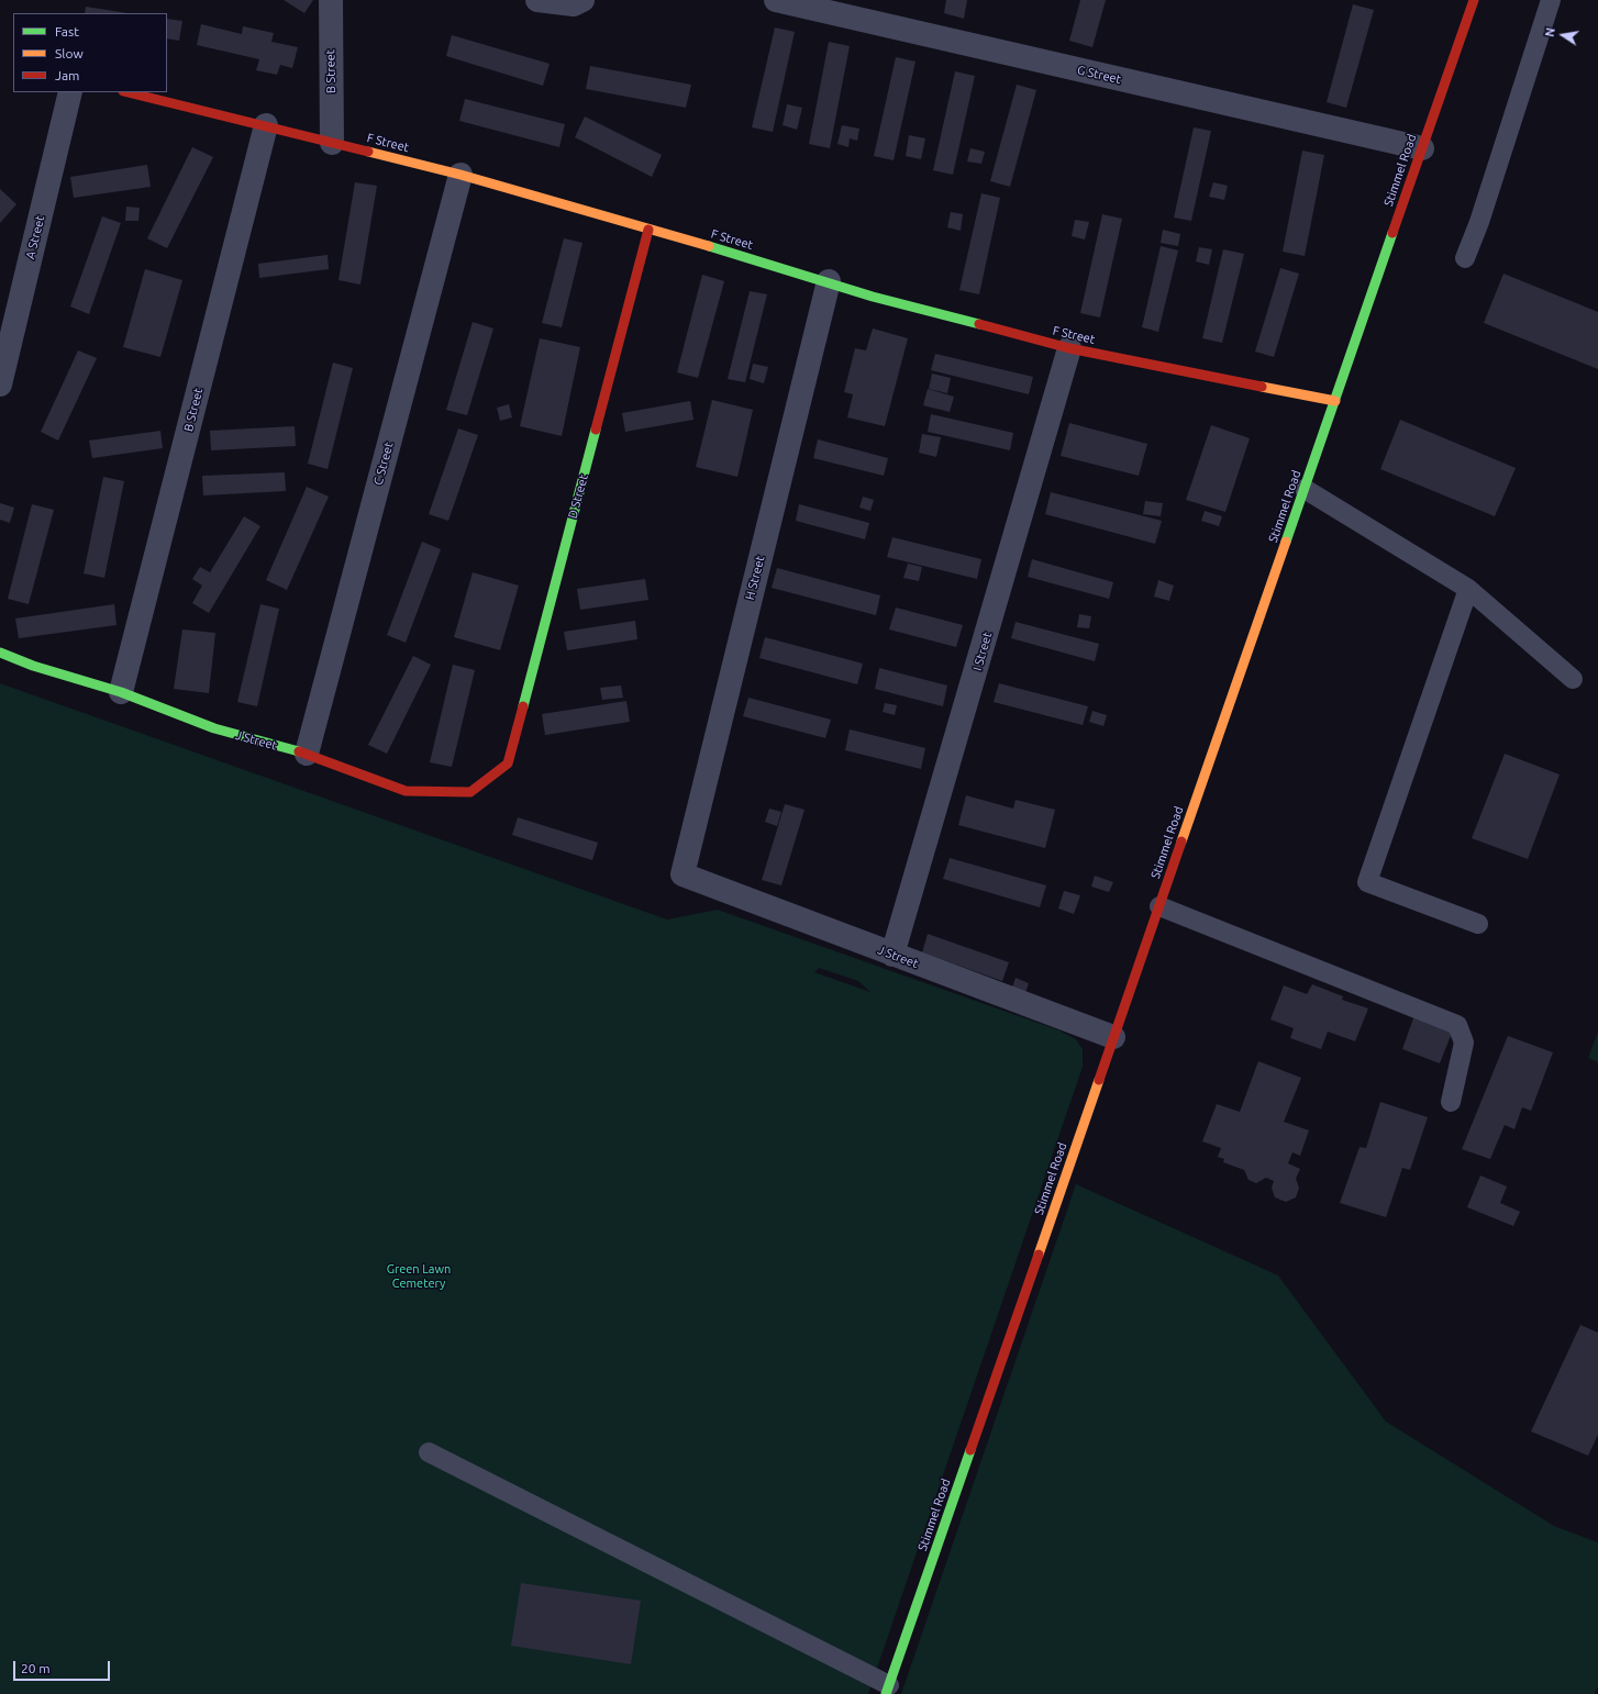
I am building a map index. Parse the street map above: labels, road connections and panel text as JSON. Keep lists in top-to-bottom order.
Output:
{
  "streets": {
    "street": [
      "B Street",
      "G Street",
      "F Street",
      "Stimmel Road",
      "A Street",
      "C Street",
      "D Street",
      "H Street",
      "I Street",
      "J Street"
    ]
  },
  "crossings": [
    ["B Street", "F Street"],
    ["B Street", "J Street"],
    ["G Street", "Stimmel Road"],
    ["F Street", "Stimmel Road"],
    ["F Street", "C Street"],
    ["F Street", "D Street"],
    ["F Street", "H Street"],
    ["F Street", "I Street"],
    ["Stimmel Road", "J Street"],
    ["C Street", "J Street"],
    ["D Street", "J Street"],
    ["H Street", "J Street"],
    ["I Street", "J Street"]
  ],
  "parks": ["Green Lawn Cemetery"],
  "legend": ["Fast", "Slow", "Jam"],
  "scale_bar": "20 m",
  "north": "left"
}
